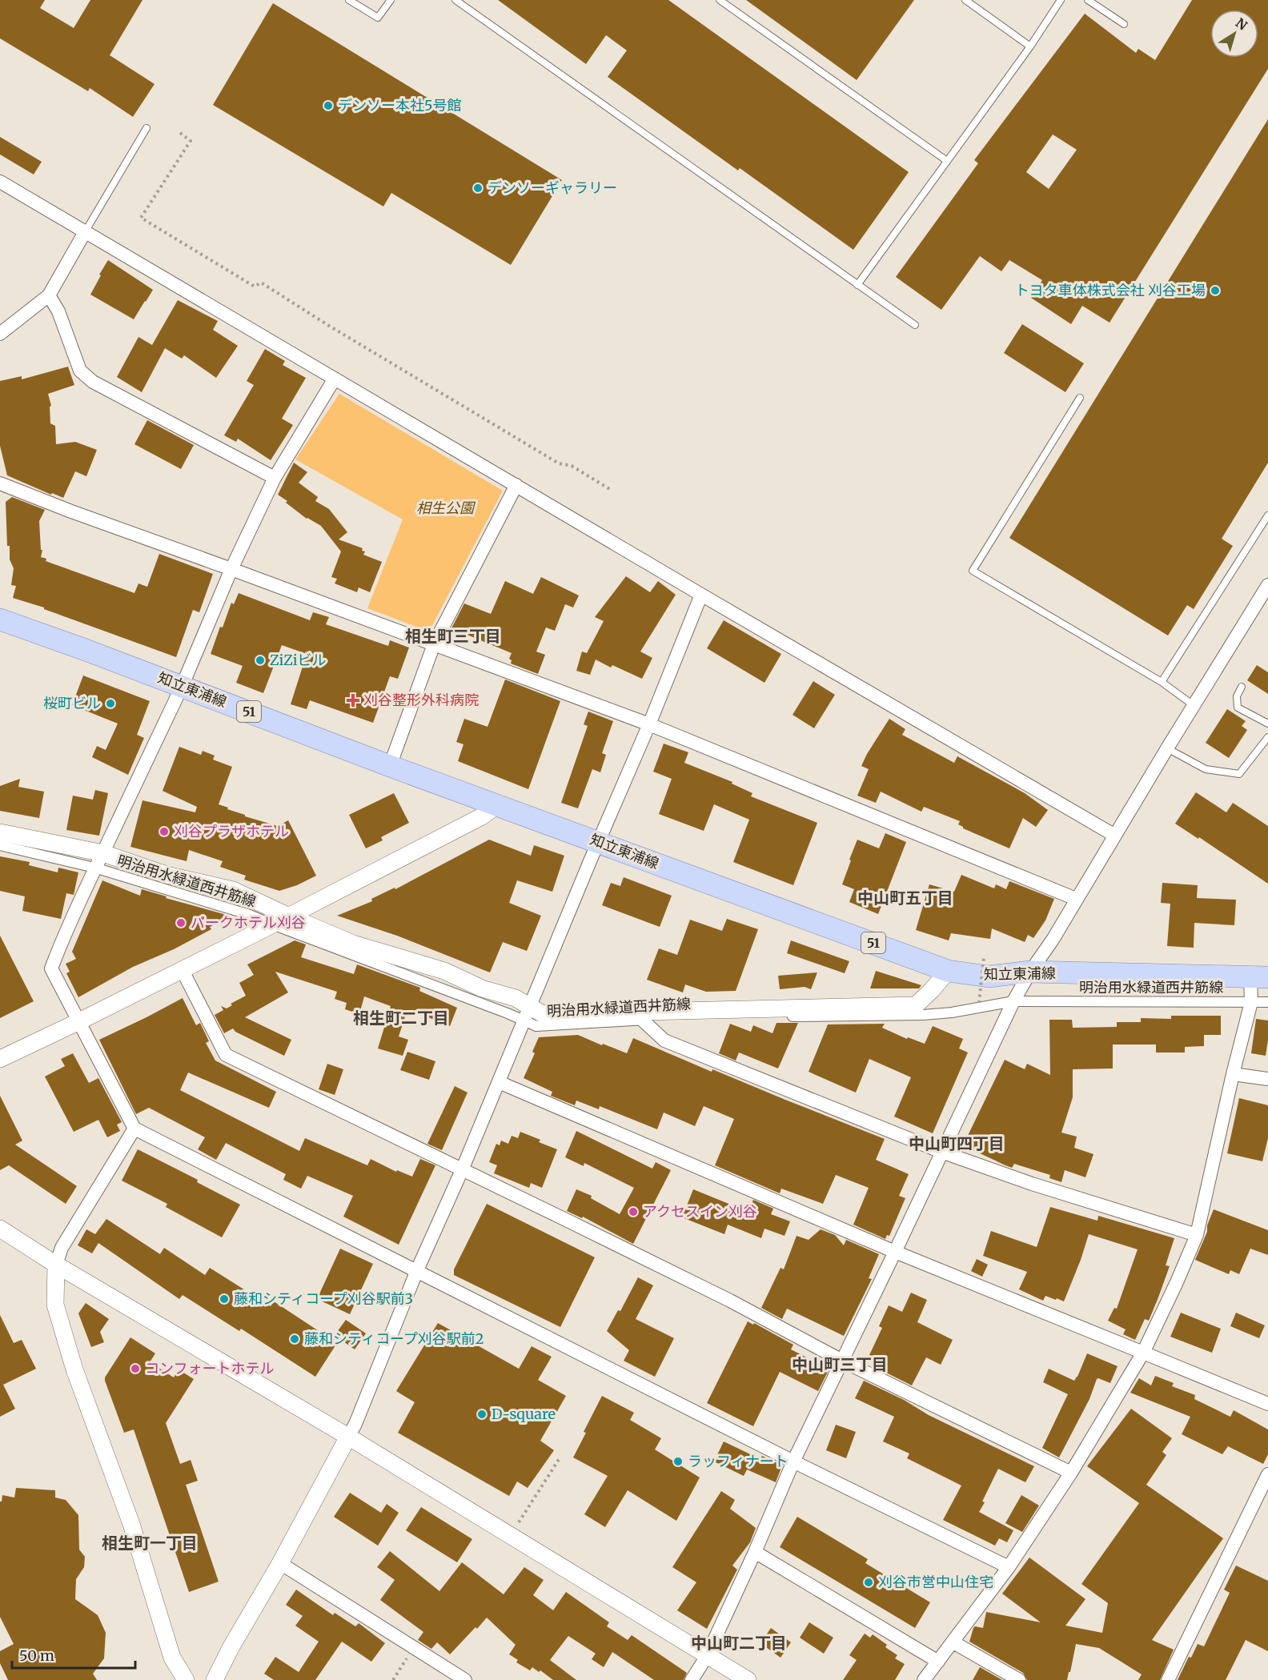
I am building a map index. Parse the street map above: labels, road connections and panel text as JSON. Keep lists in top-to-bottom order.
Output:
{
  "streets": {
    "main road": ["知立東浦線", "51"],
    "street": ["明治用水緑道西井筋線"]
  },
  "districts": [
    "相生町三丁目",
    "中山町五丁目",
    "相生町二丁目",
    "中山町四丁目",
    "中山町三丁目",
    "相生町一丁目",
    "中山町二丁目"
  ],
  "parks": ["相生公園"],
  "places": {
    "other": [
      "デンソー本社5号館",
      "デンソーギャラリー",
      "トヨタ車体株式会社 刈谷工場",
      "ZiZiビル",
      "桜町ビル",
      "刈谷プラザホテル",
      "パークホテル刈谷",
      "アクセスイン刈谷",
      "藤和シティコープ刈谷駅前3",
      "藤和シティコープ刈谷駅前2",
      "コンフォートホテル",
      "D-square",
      "ラッフィナート",
      "刈谷市営中山住宅"
    ],
    "health": ["刈谷整形外科病院"]
  },
  "scale_bar": "50 m",
  "north": "top right"
}
